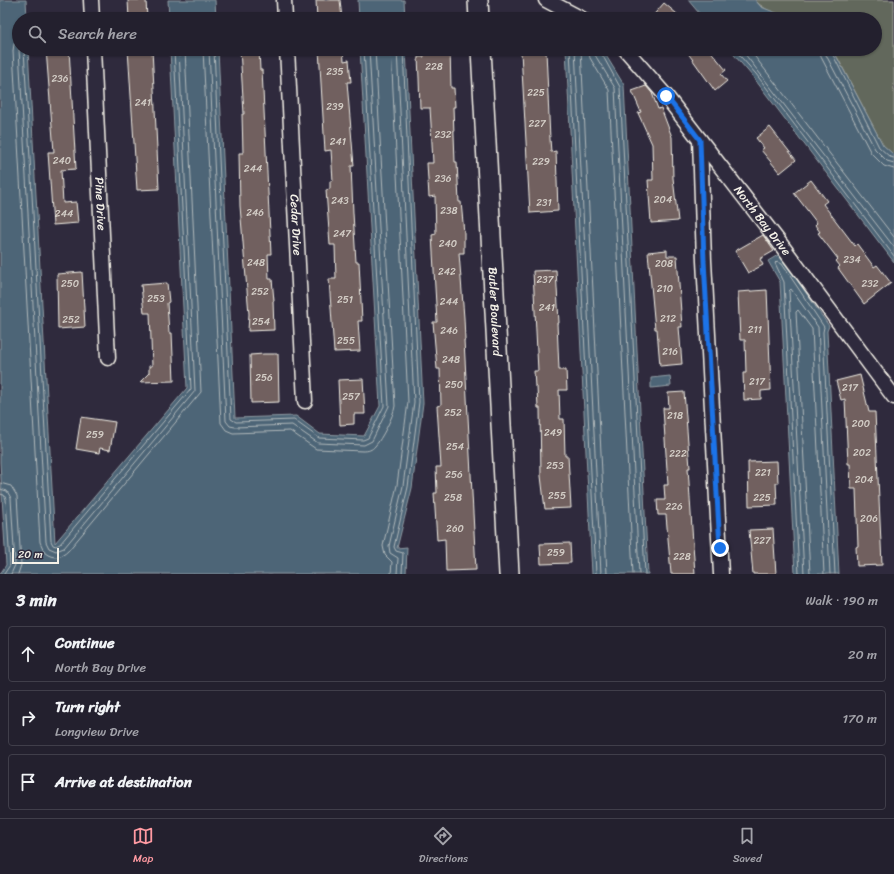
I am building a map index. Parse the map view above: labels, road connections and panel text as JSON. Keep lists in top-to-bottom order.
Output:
{
  "streets": {
    "street": [
      "Pine Drive",
      "North Bay Drive",
      "Cedar Drive",
      "Butler Boulevard"
    ]
  },
  "house_numbers": [
    "228",
    "235",
    "236",
    "225",
    "241",
    "239",
    "227",
    "232",
    "241",
    "240",
    "229",
    "244",
    "236",
    "204",
    "243",
    "231",
    "238",
    "246",
    "244",
    "247",
    "240",
    "234",
    "248",
    "208",
    "242",
    "237",
    "250",
    "232",
    "210",
    "252",
    "253",
    "251",
    "244",
    "241",
    "212",
    "252",
    "254",
    "211",
    "246",
    "255",
    "216",
    "248",
    "256",
    "217",
    "250",
    "217",
    "257",
    "252",
    "218",
    "200",
    "249",
    "259",
    "254",
    "202",
    "222",
    "253",
    "221",
    "256",
    "204",
    "255",
    "258",
    "225",
    "226",
    "206",
    "260",
    "227",
    "259",
    "228"
  ],
  "scale_bar": "20 m",
  "page": {
    "search": "Search here",
    "scale": "20 m",
    "heading": ["3 min", "Walk · 190 m"],
    "list": [
      ["Continue", "North Bay Drive", "20 m"],
      ["Turn right", "Longview Drive", "170 m"],
      "Arrive at destination"
    ],
    "nav": ["Map", "Directions", "Saved"]
  }
}
